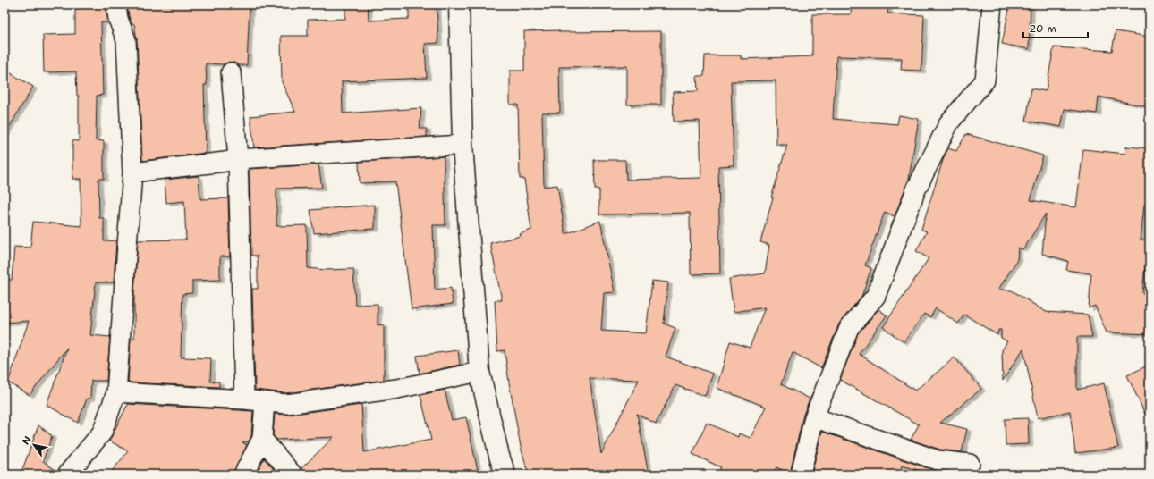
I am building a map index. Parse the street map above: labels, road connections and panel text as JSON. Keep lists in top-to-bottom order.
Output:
{
  "scale_bar": "20 m",
  "north": "top left"
}
